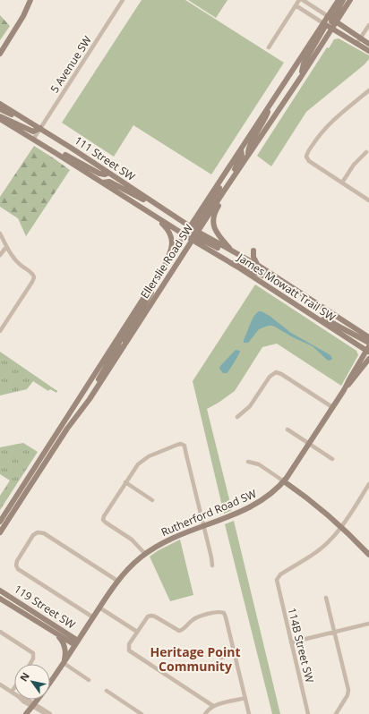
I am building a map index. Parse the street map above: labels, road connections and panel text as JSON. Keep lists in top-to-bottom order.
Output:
{
  "streets": {
    "main road": [
      "111 Street SW",
      "Ellerslie Road SW",
      "James Mowatt Trail SW",
      "Rutherford Road SW",
      "119 Street SW"
    ],
    "street": ["5 Avenue SW", "114B Street SW"]
  },
  "crossings": [
    ["5 Avenue SW", "111 Street SW"],
    ["111 Street SW", "Ellerslie Road SW"],
    ["111 Street SW", "James Mowatt Trail SW"],
    ["Ellerslie Road SW", "James Mowatt Trail SW"],
    ["James Mowatt Trail SW", "Rutherford Road SW"],
    ["Rutherford Road SW", "119 Street SW"]
  ],
  "districts": ["Heritage Point Community"],
  "north": "top left"
}
